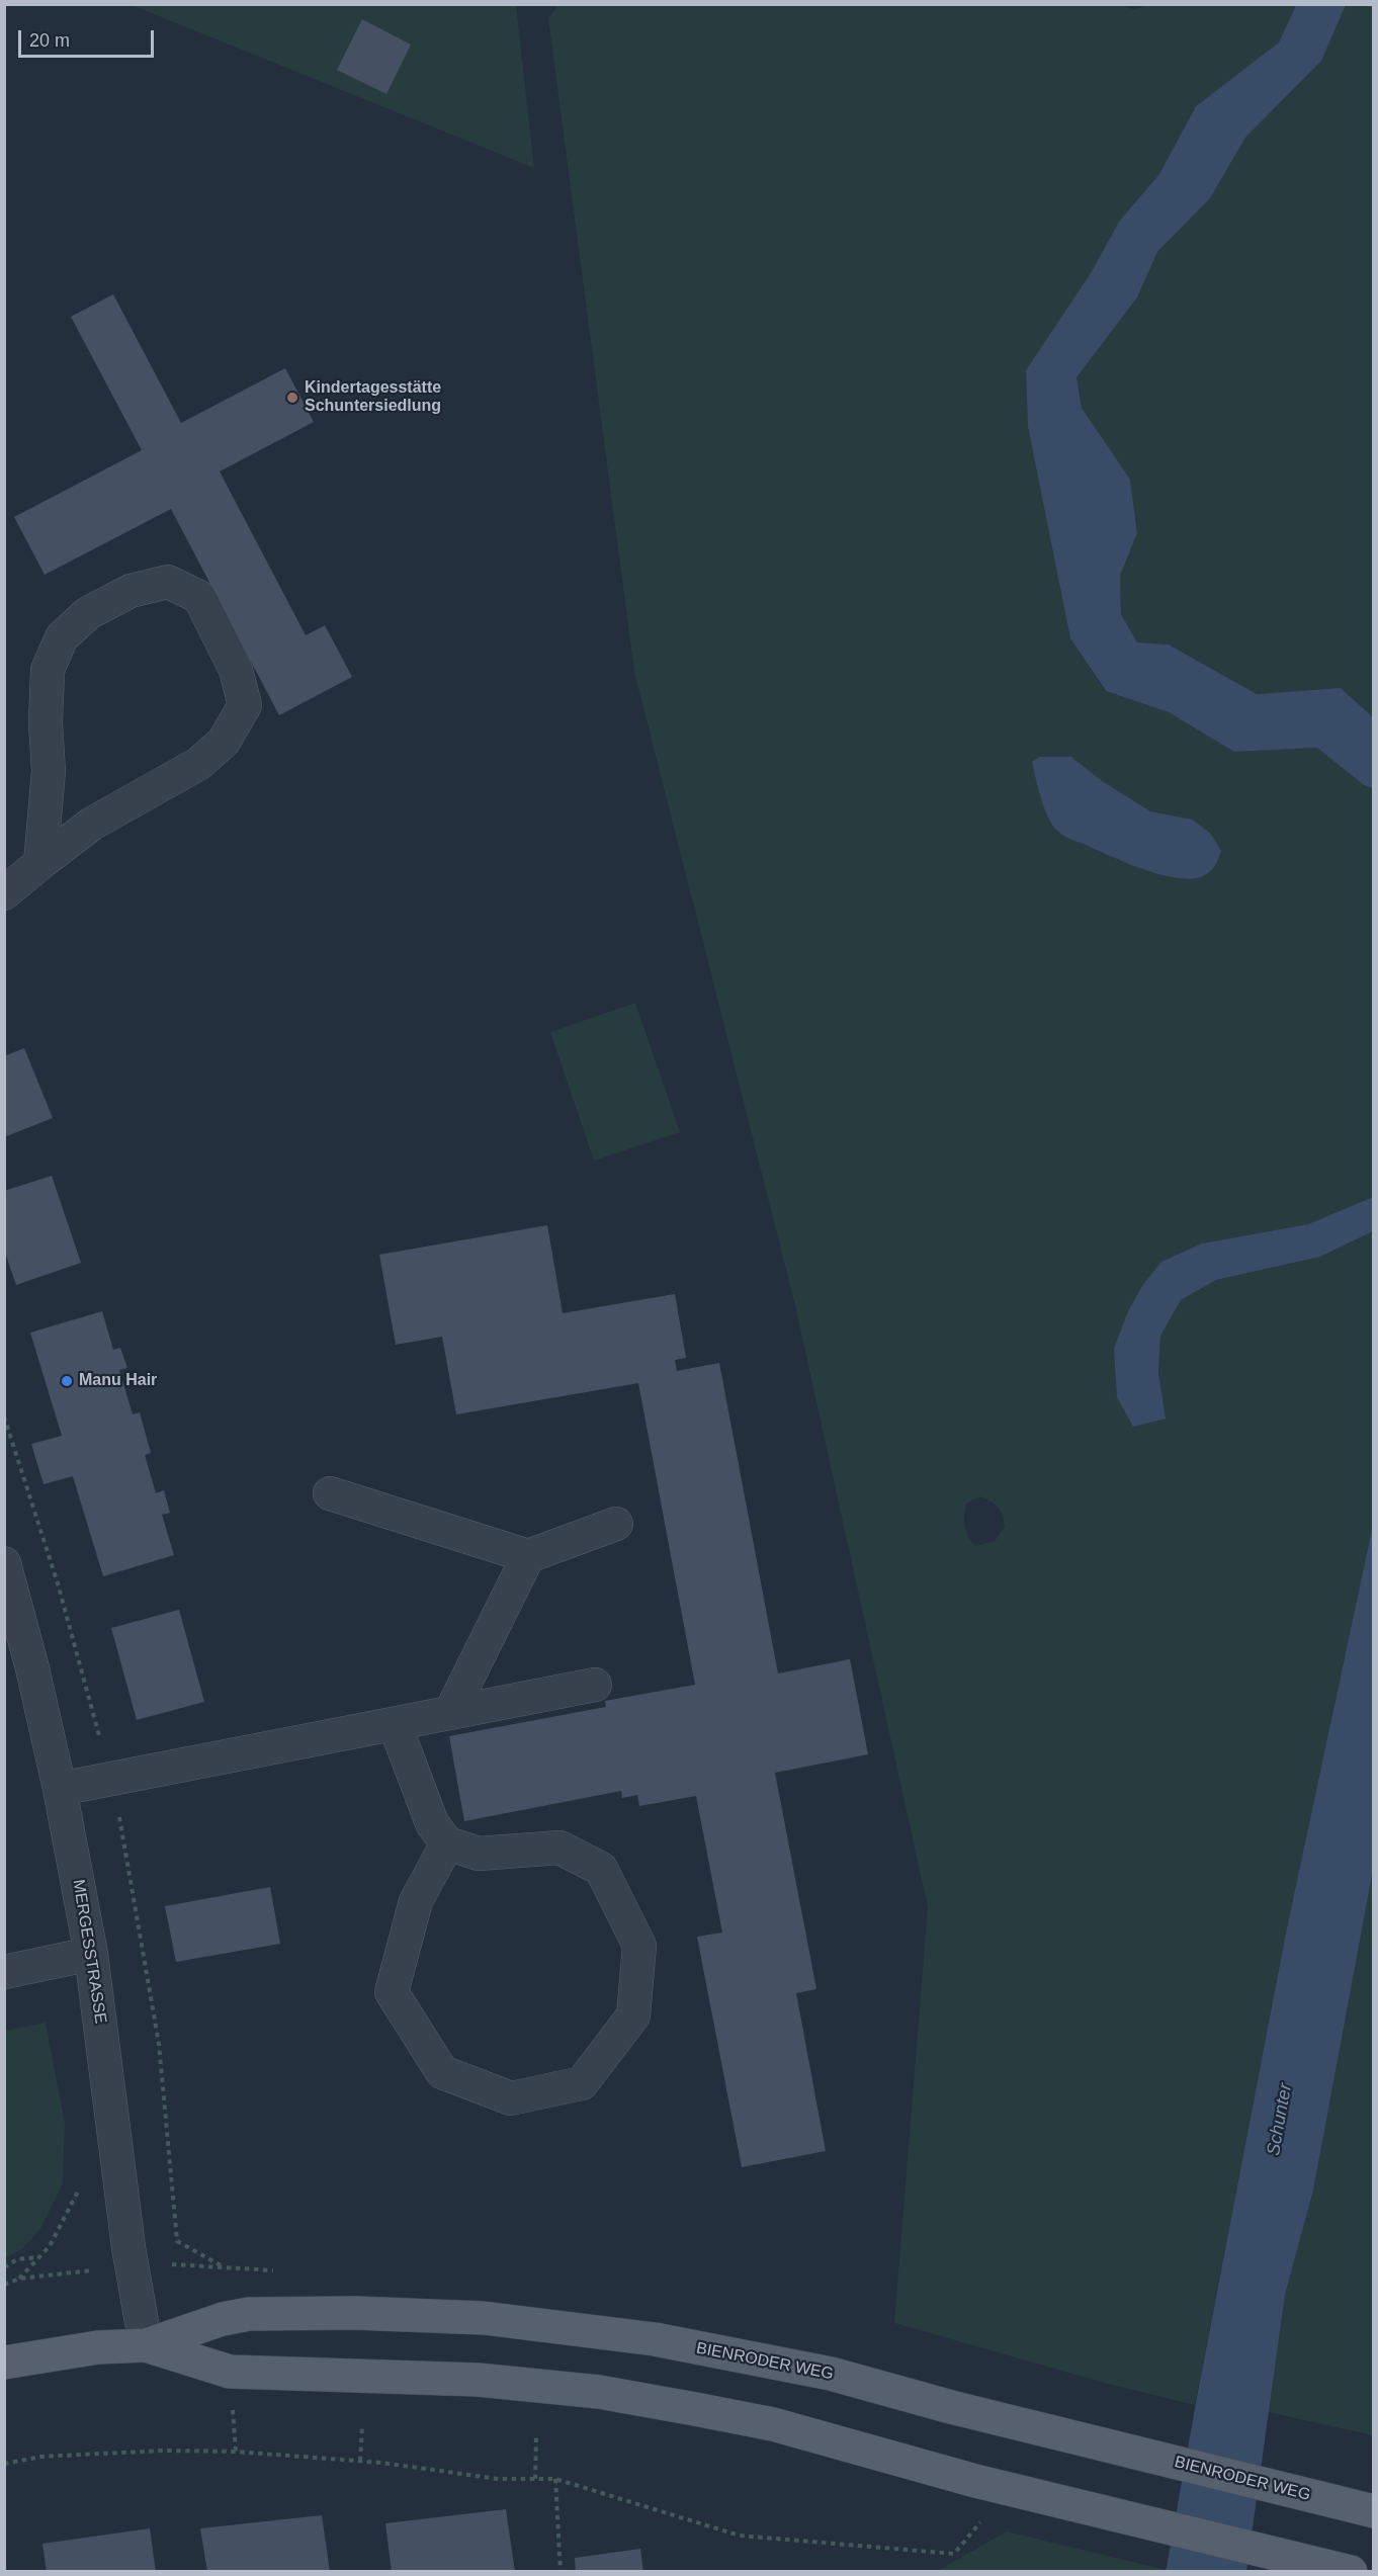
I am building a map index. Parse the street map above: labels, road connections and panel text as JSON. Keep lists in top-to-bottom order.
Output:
{
  "streets": {
    "main road": ["BIENRODER WEG"],
    "street": ["MERGESSTRASSE"]
  },
  "crossings": [
    ["MERGESSTRASSE", "BIENRODER WEG"]
  ],
  "water": ["Schunter"],
  "places": ["Kindertagesstätte Schuntersiedlung", "Manu Hair"],
  "scale_bar": "20 m"
}
